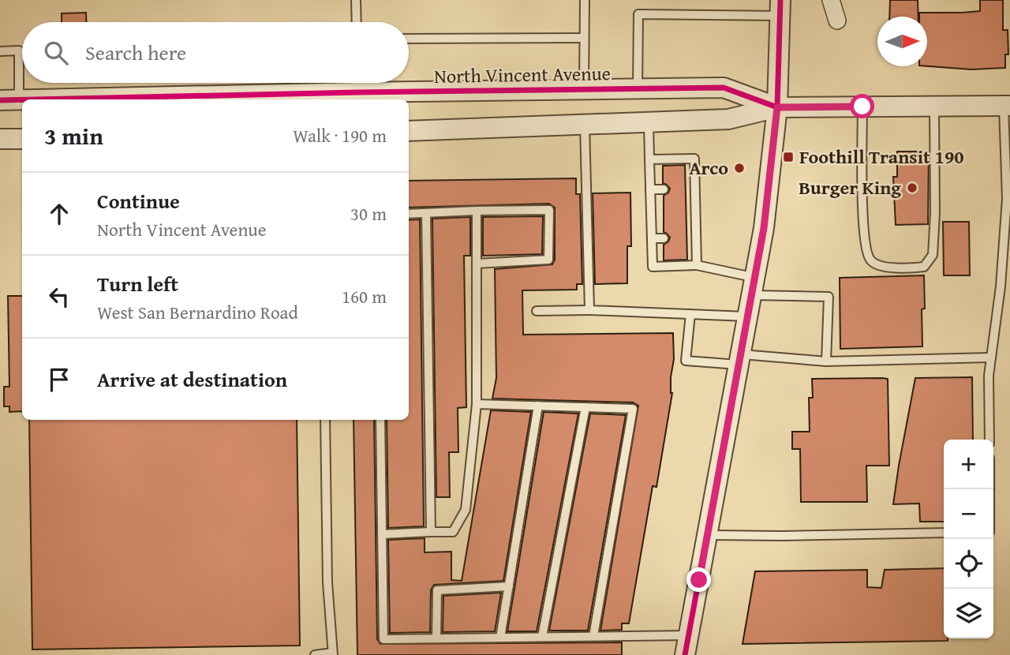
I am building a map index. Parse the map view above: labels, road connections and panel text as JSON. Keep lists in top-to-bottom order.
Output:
{
  "streets": {
    "street": ["North Vincent Avenue"]
  },
  "places": {
    "transit": ["Foothill Transit 190"],
    "other": ["Arco", "Burger King"]
  },
  "north": "right",
  "page": {
    "search": "Search here",
    "heading": ["3 min", "Walk · 190 m"],
    "list": [
      ["Continue", "North Vincent Avenue", "30 m"],
      ["Turn left", "West San Bernardino Road", "160 m"],
      "Arrive at destination"
    ],
    "map_buttons": ["+", "−"]
  }
}
